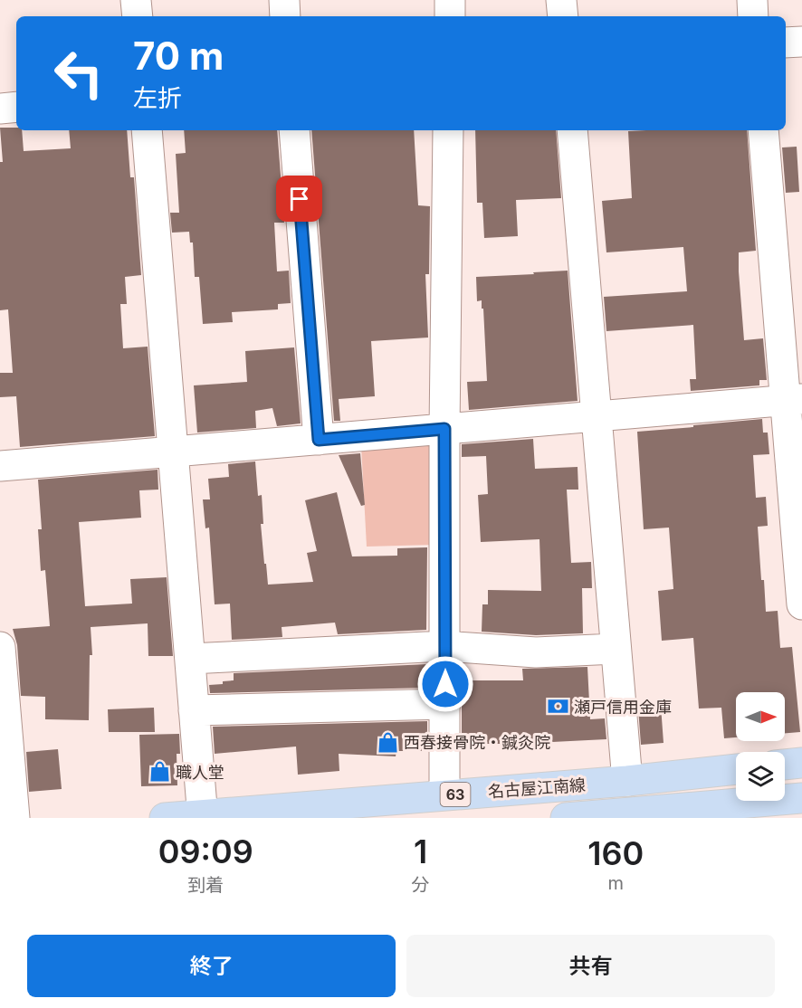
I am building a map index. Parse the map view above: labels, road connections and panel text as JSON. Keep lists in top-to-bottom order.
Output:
{
  "streets": {
    "main road": ["名古屋江南線", "63"]
  },
  "places": {
    "bank": ["瀬戸信用金庫"],
    "shop": ["西春接骨院・鍼灸院", "職人堂"]
  },
  "north": "right",
  "page": {
    "turn": ["70 m", "左折"],
    "eta": [
      "09:09",
      "到着",
      "1",
      "分",
      "160",
      "m"
    ],
    "buttons": ["終了", "共有"]
  }
}
